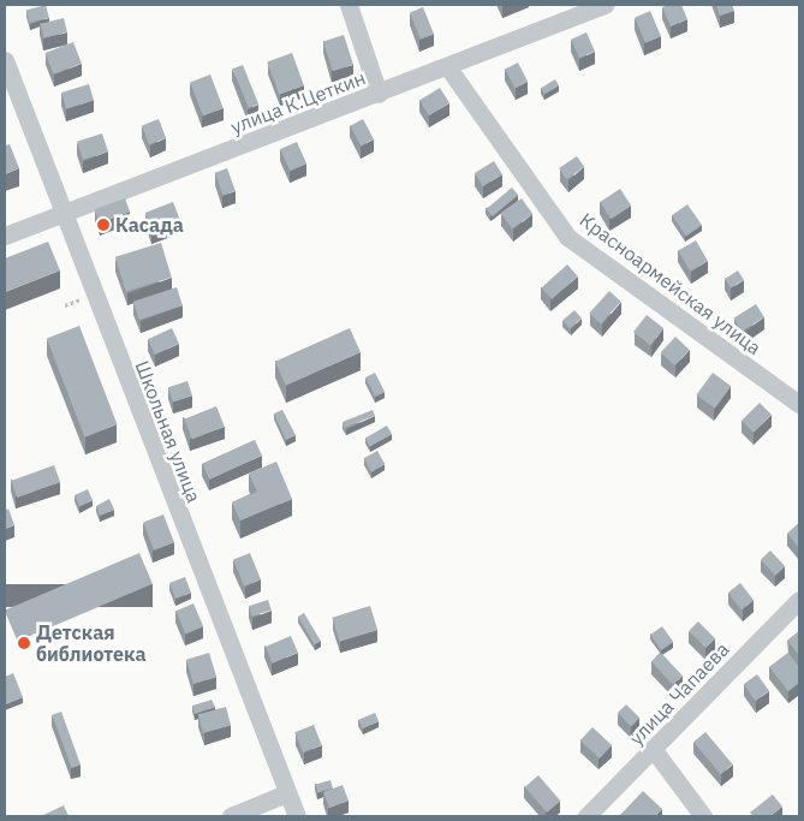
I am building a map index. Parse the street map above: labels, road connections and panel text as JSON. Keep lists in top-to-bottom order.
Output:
{
  "streets": {
    "street": [
      "улица К.Цеткин",
      "Красноармейская улица",
      "Школьная улица",
      "улица Чапаева"
    ]
  },
  "crossings": [
    ["улица К.Цеткин", "Красноармейская улица"],
    ["улица К.Цеткин", "Школьная улица"]
  ],
  "places": ["Касада", "Детская библиотека"]
}
